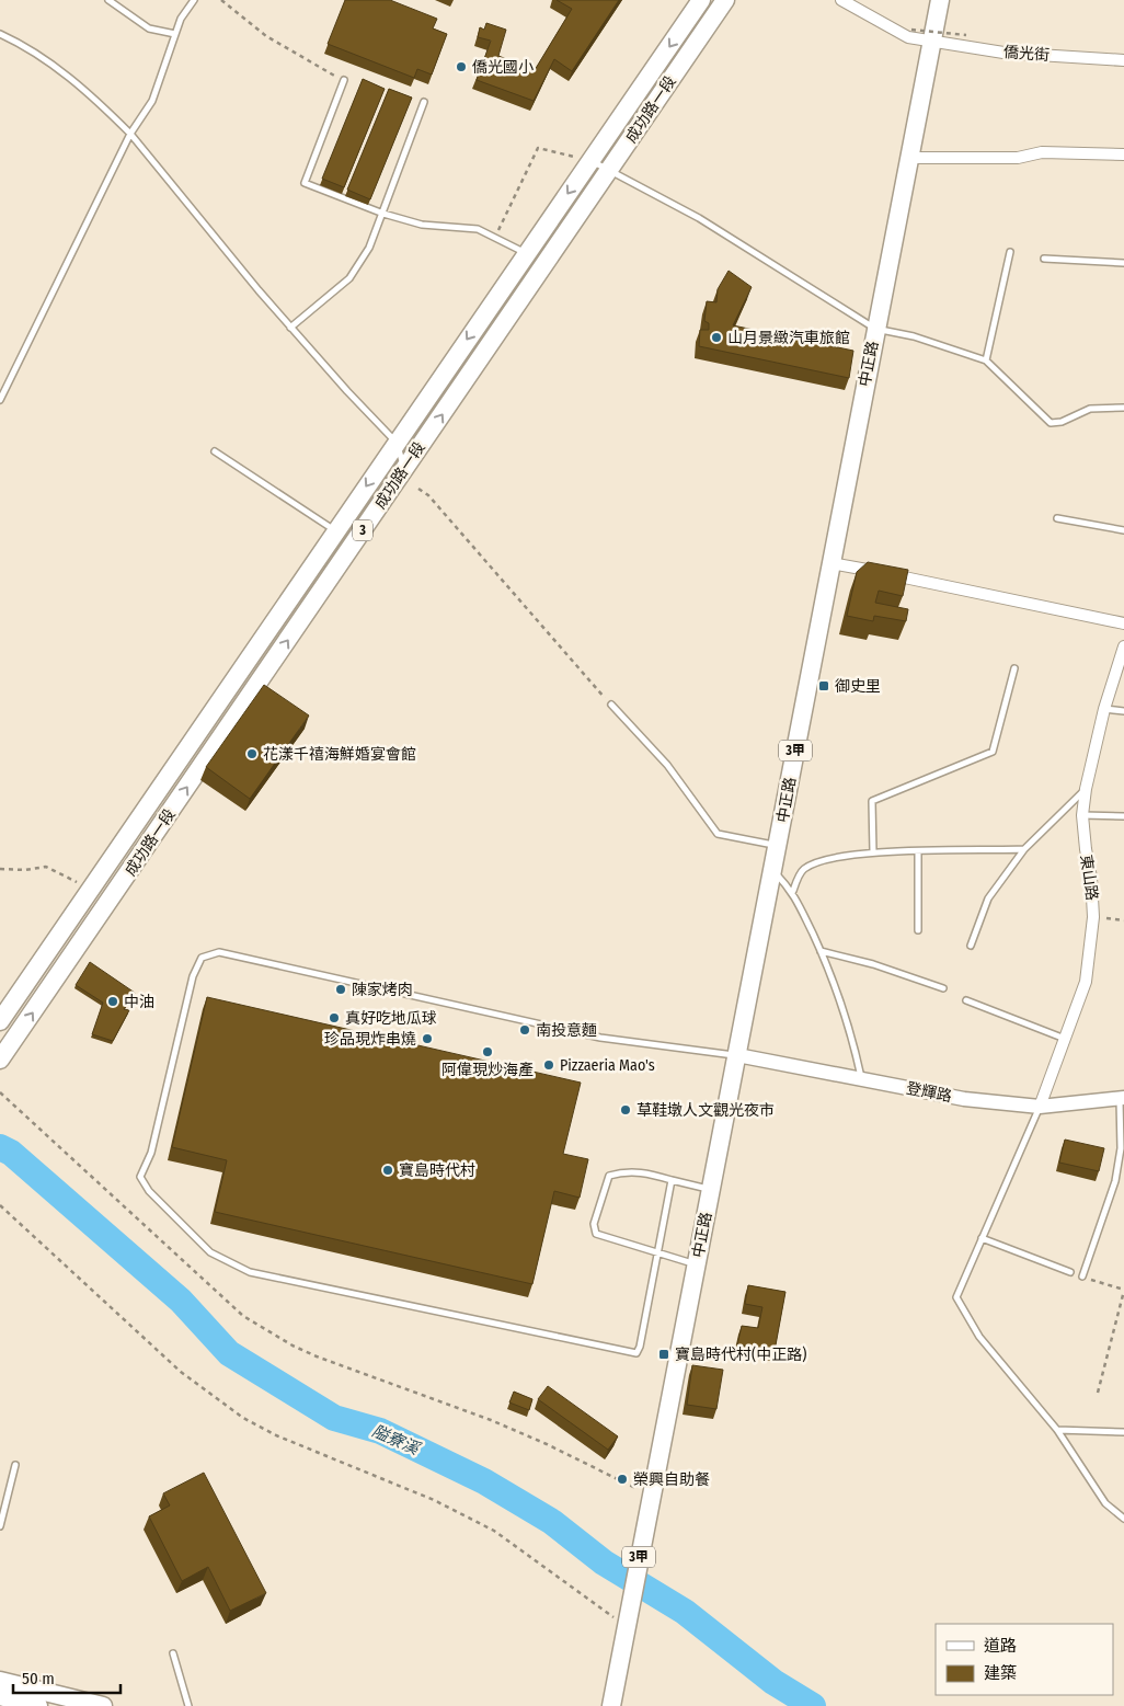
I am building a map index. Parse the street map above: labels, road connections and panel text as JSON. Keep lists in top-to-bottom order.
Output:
{
  "streets": {
    "main road": [
      "成功路一段",
      "中正路",
      "3",
      "3甲"
    ],
    "street": ["僑光街", "東山路", "登輝路"]
  },
  "crossings": [
    ["僑光街", "中正路"],
    ["中正路", "3甲"],
    ["中正路", "登輝路"],
    ["東山路", "登輝路"]
  ],
  "water": ["隘寮溪"],
  "places": {
    "other": [
      "僑光國小",
      "山月景緻汽車旅館",
      "花漾千禧海鮮婚宴會館",
      "陳家烤肉",
      "中油",
      "真好吃地瓜球",
      "南投意麵",
      "珍品現炸串燒",
      "阿偉現炒海產",
      "Pizzaeria Mao's",
      "草鞋墩人文觀光夜市",
      "寶島時代村",
      "榮興自助餐"
    ],
    "transit": ["御史里", "寶島時代村(中正路)"]
  },
  "legend": ["道路", "建築"],
  "scale_bar": "50 m"
}
